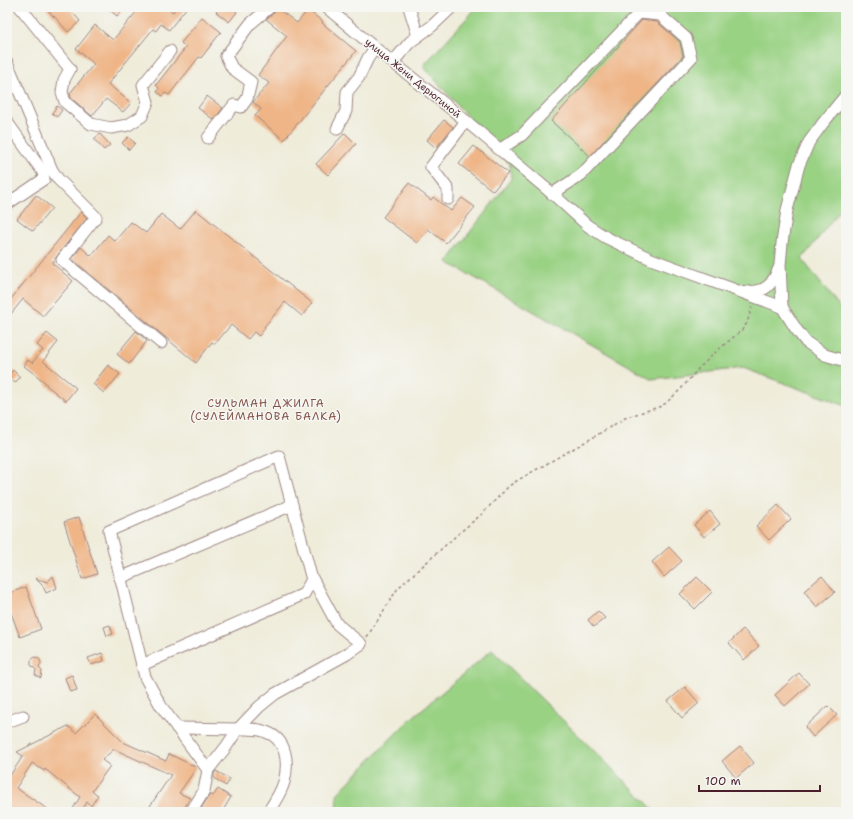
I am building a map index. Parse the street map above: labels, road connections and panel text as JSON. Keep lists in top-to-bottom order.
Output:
{
  "streets": {
    "street": ["улица Жени Дерюгиной"]
  },
  "districts": ["СУЛЬМАН ДЖИЛГА (СУЛЕЙМАНОВА БАЛКА)"],
  "scale_bar": "100 m"
}
